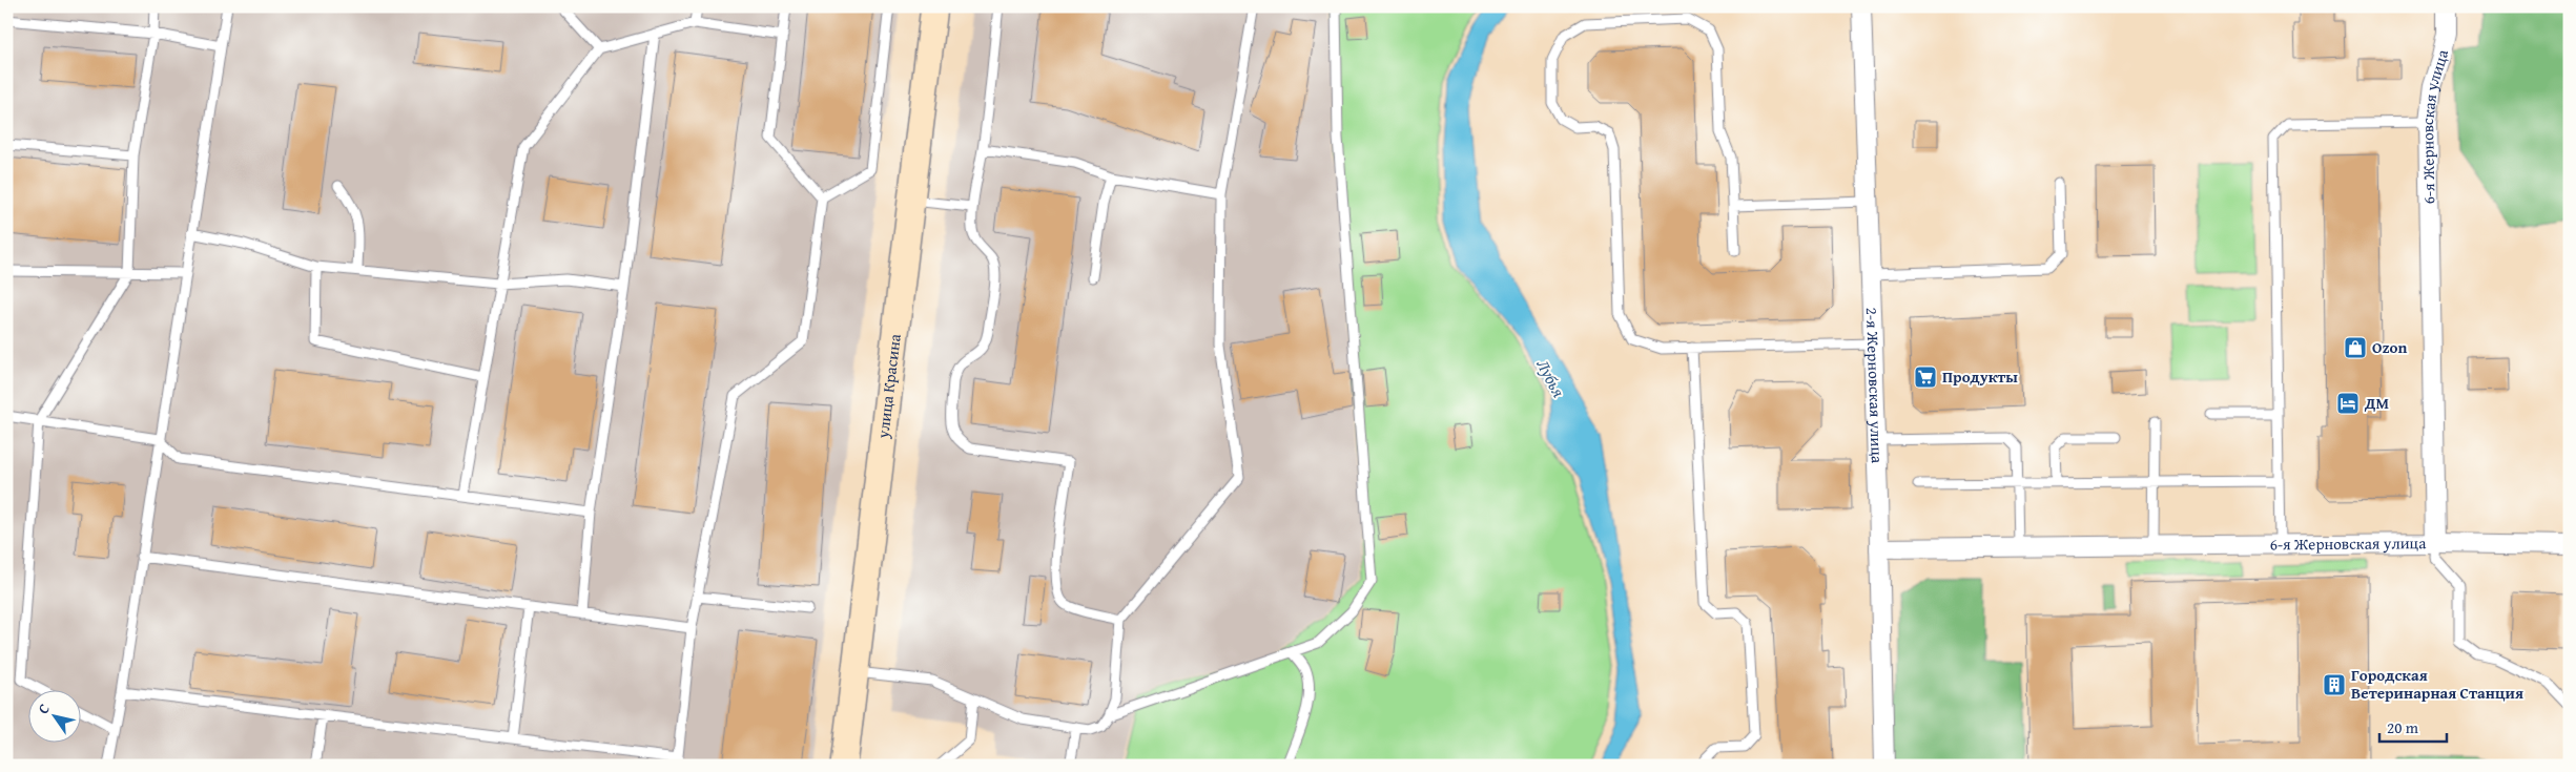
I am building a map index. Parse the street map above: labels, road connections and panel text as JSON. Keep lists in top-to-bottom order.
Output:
{
  "streets": {
    "main road": ["улица Красина"],
    "street": ["6-я Жерновская улица", "2-я Жерновская улица"]
  },
  "crossings": [
    ["6-я Жерновская улица", "2-я Жерновская улица"]
  ],
  "water": ["Лубья"],
  "places": {
    "shop": ["Ozon"],
    "supermarket": ["Продукты"],
    "hotel": ["ДМ"],
    "building": ["Городская Ветеринарная Станция"]
  },
  "scale_bar": "20 m",
  "north": "top left"
}
